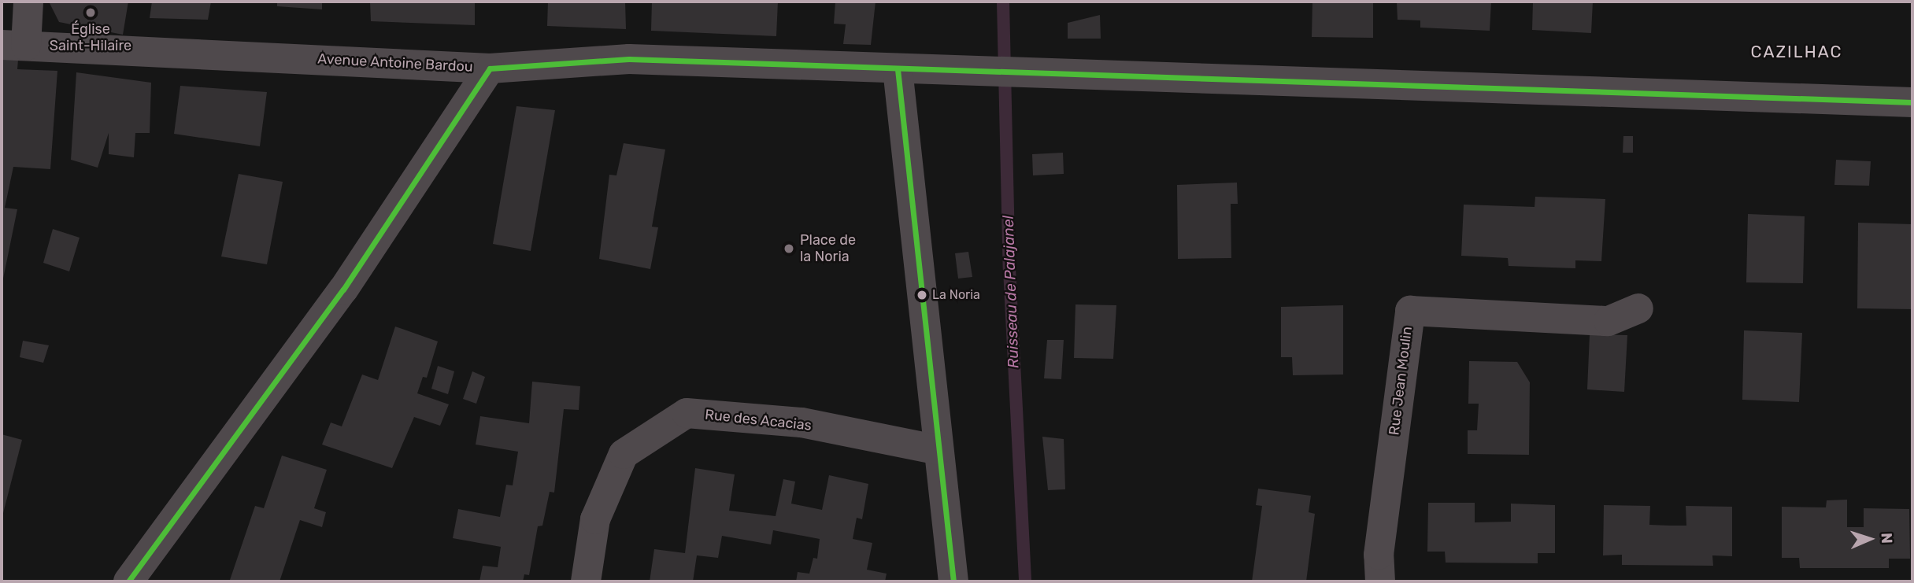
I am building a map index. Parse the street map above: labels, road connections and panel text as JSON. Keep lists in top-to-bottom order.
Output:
{
  "streets": {
    "street": ["Avenue Antoine Bardou", "Rue Jean Moulin", "Rue des Acacias"]
  },
  "districts": ["CAZILHAC"],
  "water": ["Ruisseau de Palajanel"],
  "places": ["Église Saint-Hilaire", "Place de la Noria", "La Noria"],
  "north": "right"
}
